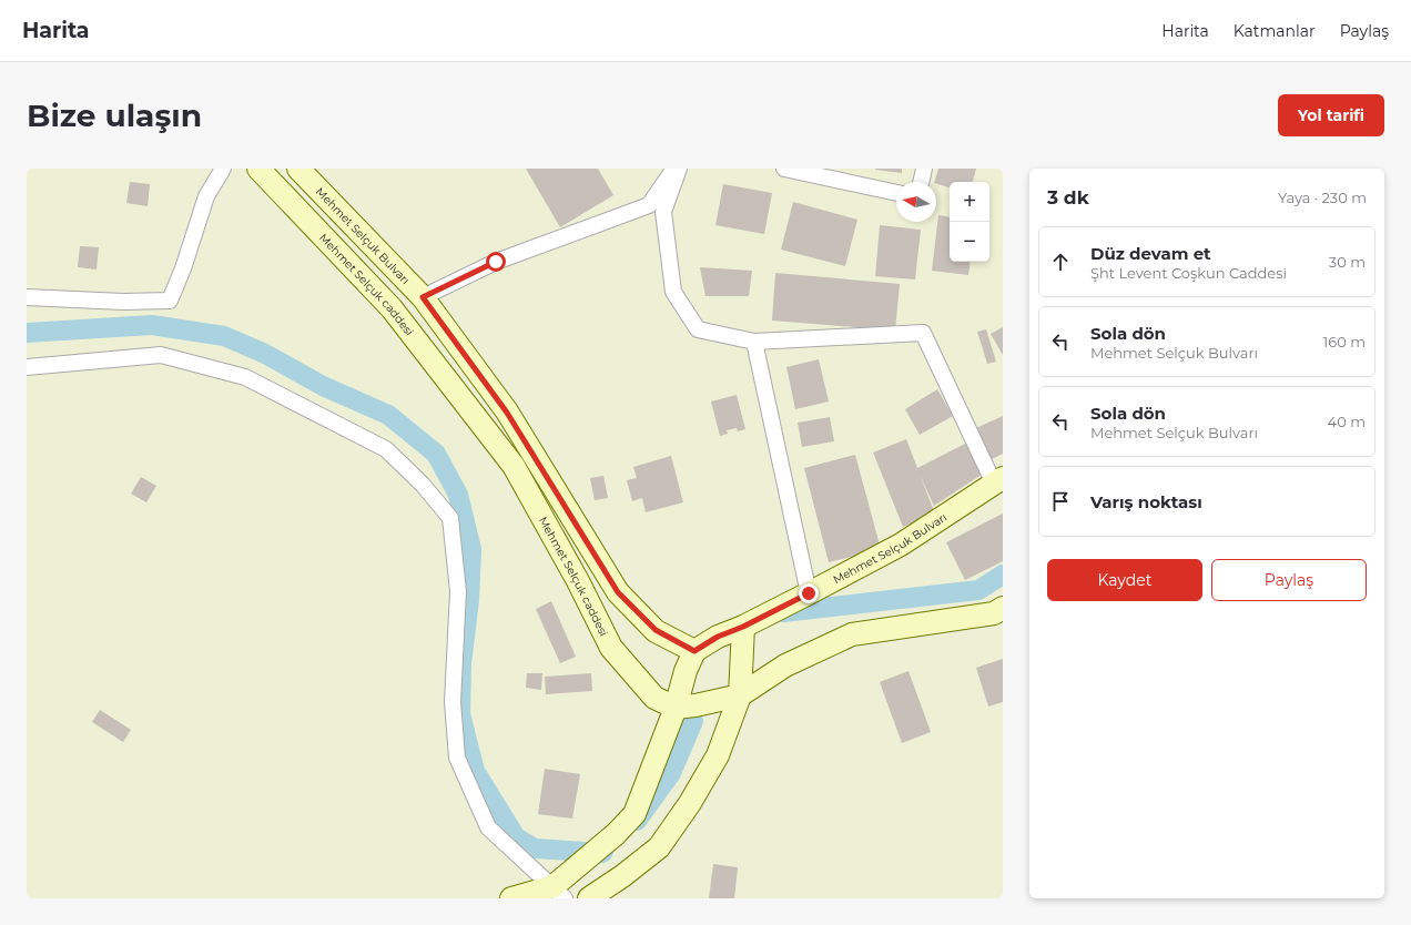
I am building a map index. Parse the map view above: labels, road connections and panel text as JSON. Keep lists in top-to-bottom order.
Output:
{
  "streets": {
    "main road": ["Mehmet Selçuk Bulvarı", "Mehmet Selçuk caddesi"]
  },
  "north": "left",
  "page": {
    "header": "Harita",
    "nav": ["Harita", "Katmanlar", "Paylaş"],
    "buttons": [
      "Yol tarifi",
      ["Kaydet", "Paylaş"]
    ],
    "title": "Bize ulaşın",
    "heading": ["3 dk", "Yaya · 230 m"],
    "map_buttons": ["+", "−"],
    "list": [
      ["Düz devam et", "Şht Levent Coşkun Caddesi", "30 m"],
      ["Sola dön", "Mehmet Selçuk Bulvarı", "160 m"],
      ["Sola dön", "Mehmet Selçuk Bulvarı", "40 m"],
      "Varış noktası"
    ]
  }
}
